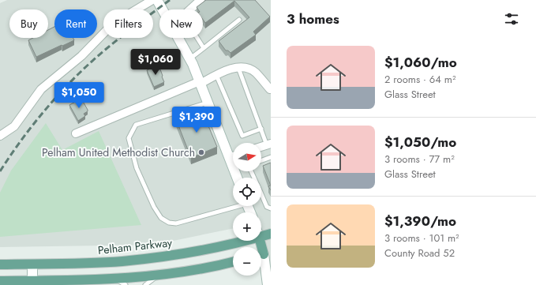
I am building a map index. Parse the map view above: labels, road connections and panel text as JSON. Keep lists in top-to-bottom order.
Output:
{
  "streets": {
    "main road": ["Pelham Parkway"]
  },
  "places": ["Pelham United Methodist Church"],
  "north": "right",
  "page": {
    "heading": "3 homes",
    "chip": [
      "Buy",
      "Rent",
      "Filters",
      "New"
    ],
    "list": [
      {
        "name": "$1,060/mo",
        "note": "2 rooms · 64 m² · Glass Street"
      },
      {
        "name": "$1,050/mo",
        "note": "3 rooms · 77 m² · Glass Street"
      },
      {
        "name": "$1,390/mo",
        "note": "3 rooms · 101 m² · County Road 52"
      }
    ],
    "price": ["$1,060", "$1,050", "$1,390"],
    "map_buttons": ["+", "−"]
  }
}
